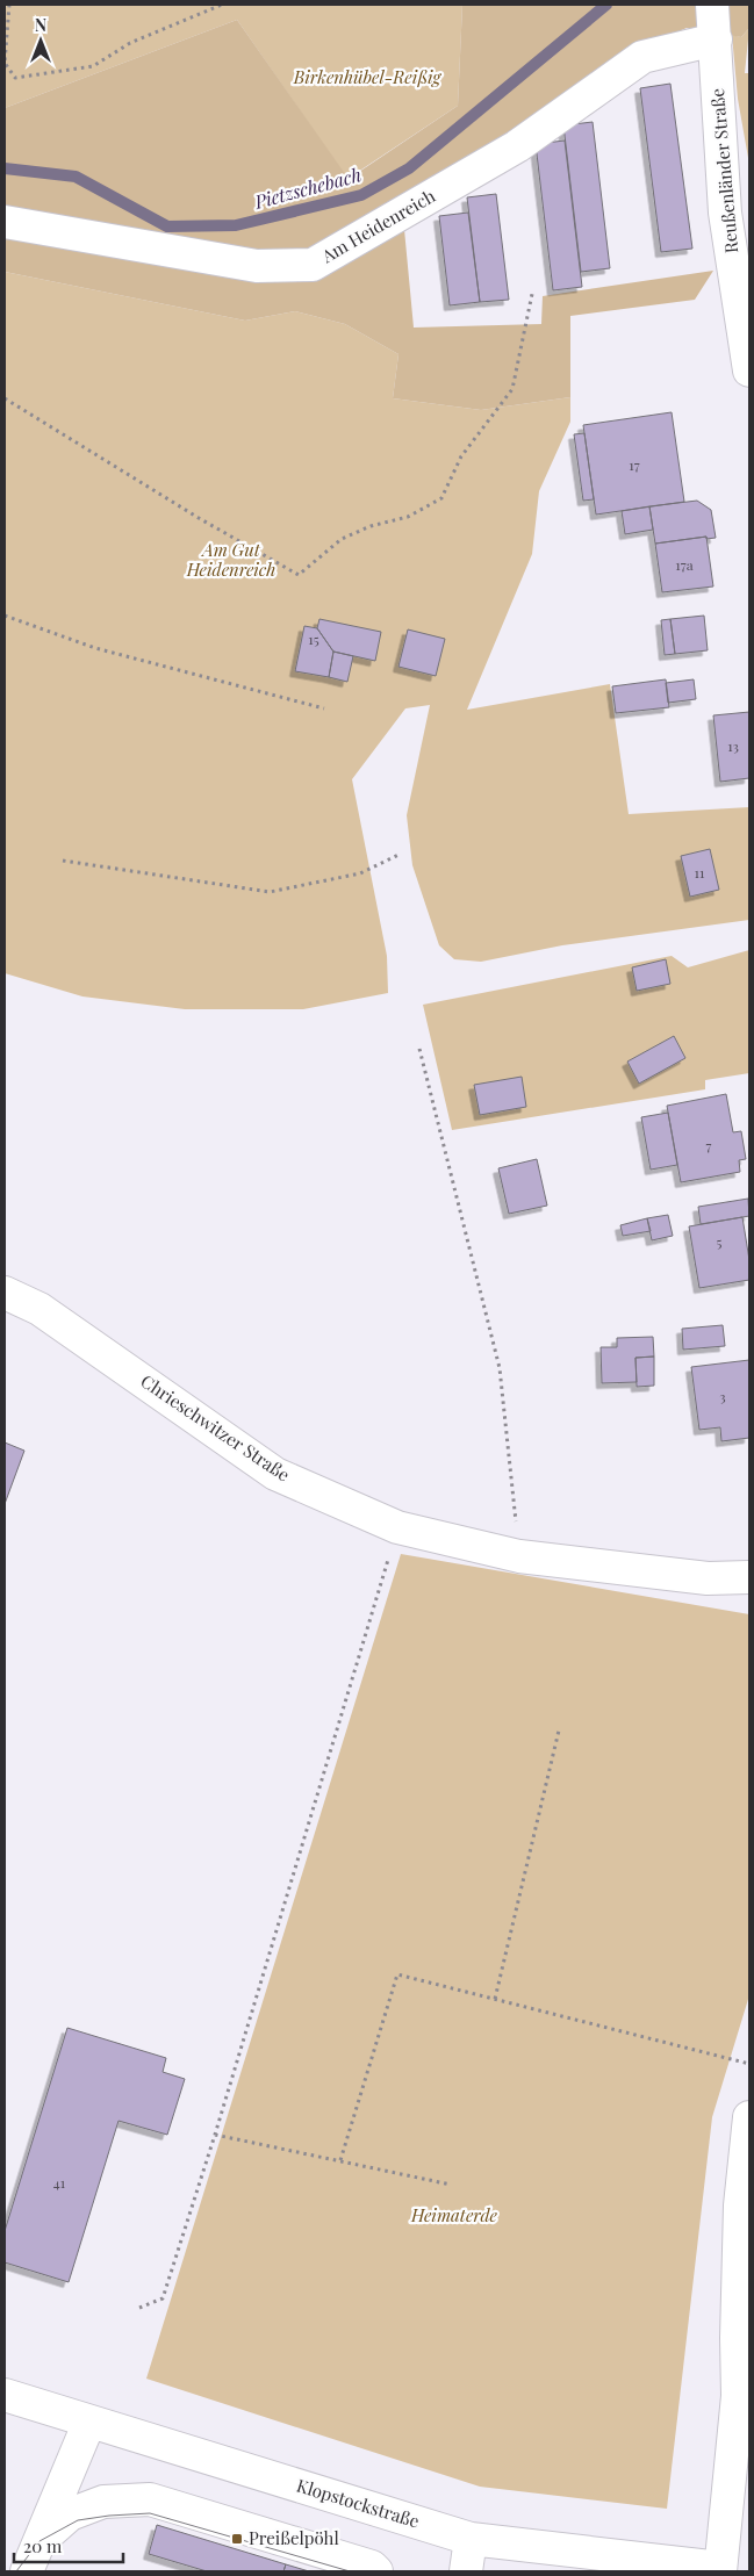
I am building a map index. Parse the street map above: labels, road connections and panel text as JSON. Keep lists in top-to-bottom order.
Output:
{
  "streets": {
    "street": [
      "Reußenländer Straße",
      "Am Heidenreich",
      "Chrieschwitzer Straße",
      "Klopstockstraße"
    ]
  },
  "crossings": [
    ["Reußenländer Straße", "Am Heidenreich"]
  ],
  "water": ["Pietzschebach"],
  "parks": ["Birkenhübel-Reißig", "Am Gut Heidenreich", "Heimaterde"],
  "places": {
    "transit": ["Preißelpöhl"]
  },
  "house_numbers": [
    "17",
    "17a",
    "15",
    "13",
    "11",
    "7",
    "5",
    "3",
    "41"
  ],
  "scale_bar": "20 m",
  "north": "top"
}
